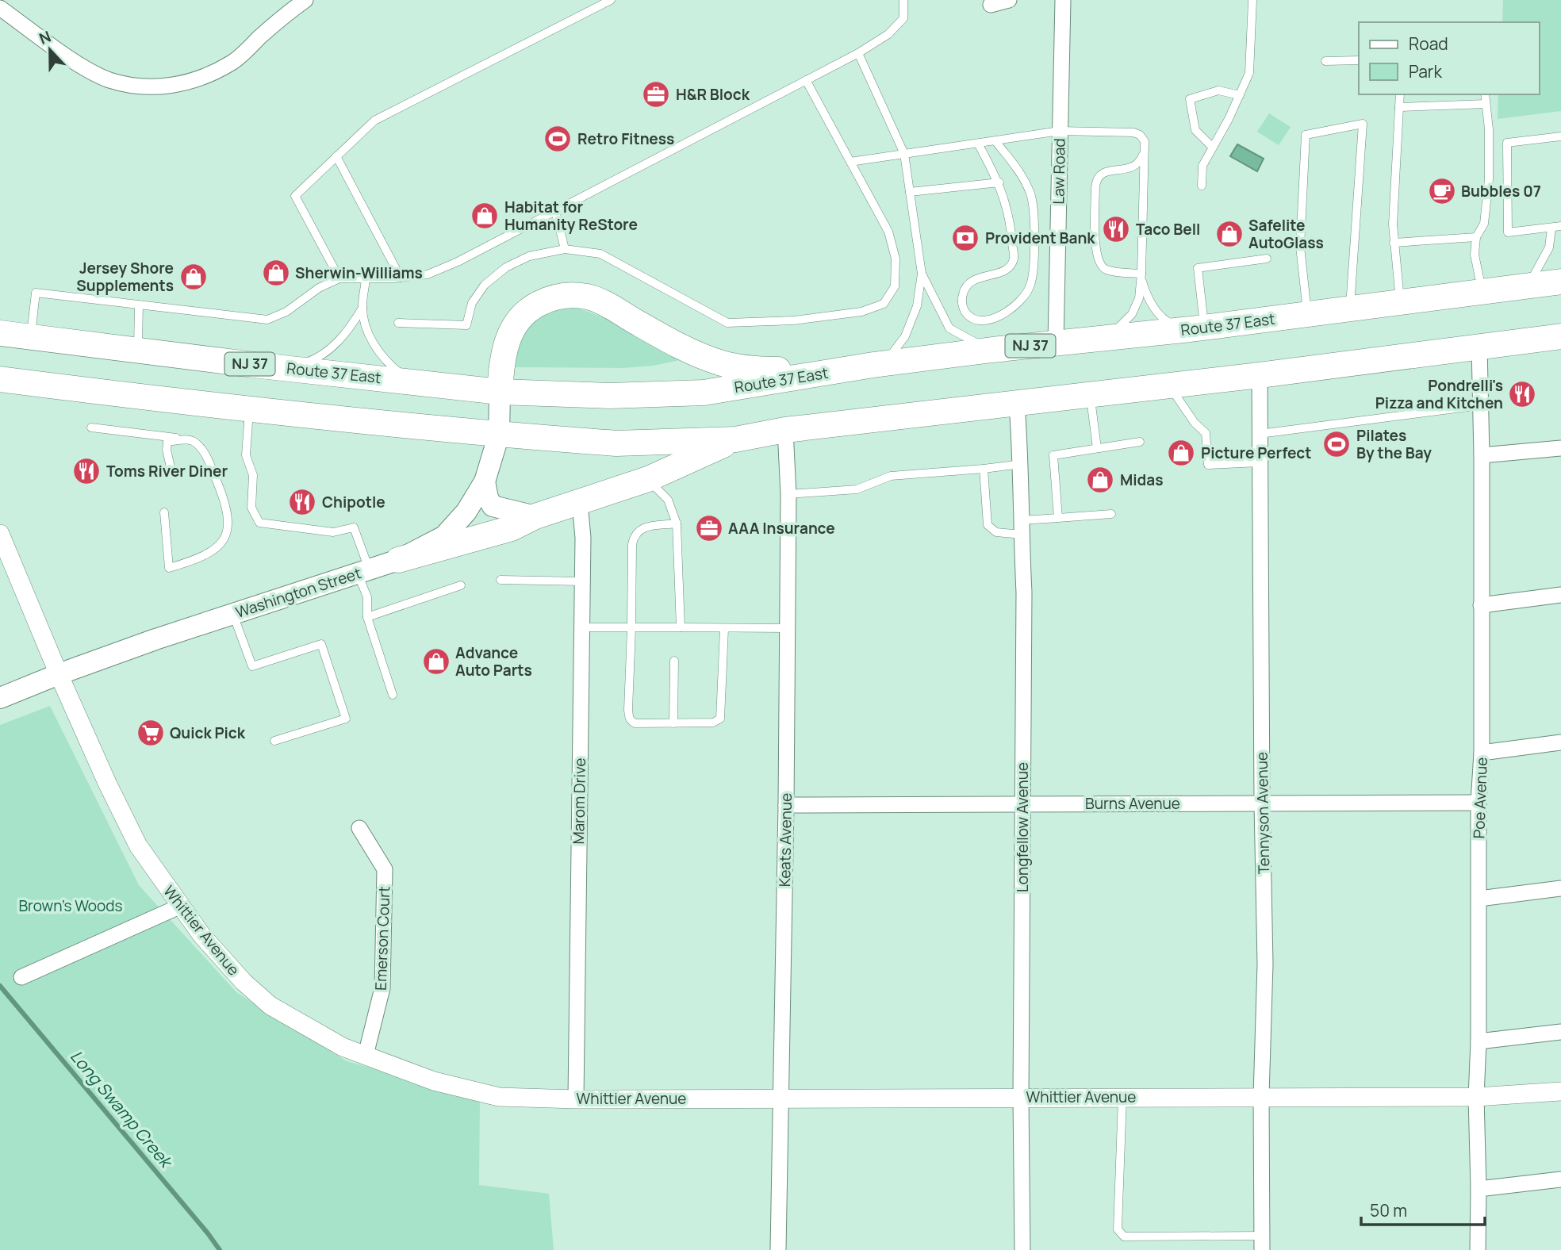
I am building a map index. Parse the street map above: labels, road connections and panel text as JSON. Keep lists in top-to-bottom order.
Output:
{
  "streets": {
    "highway": ["Route 37 East", "NJ 37"],
    "main road": ["Washington Street"],
    "street": [
      "Law Road",
      "Poe Avenue",
      "Marom Drive",
      "Burns Avenue",
      "Tennyson Avenue",
      "Longfellow Avenue",
      "Keats Avenue",
      "Whittier Avenue",
      "Emerson Court"
    ]
  },
  "crossings": [
    ["Law Road", "Route 37 East"],
    ["Route 37 East", "Washington Street"],
    ["Washington Street", "Whittier Avenue"],
    ["Poe Avenue", "Burns Avenue"],
    ["Poe Avenue", "Whittier Avenue"],
    ["Marom Drive", "Whittier Avenue"],
    ["Burns Avenue", "Tennyson Avenue"],
    ["Burns Avenue", "Longfellow Avenue"],
    ["Burns Avenue", "Keats Avenue"],
    ["Tennyson Avenue", "Whittier Avenue"],
    ["Longfellow Avenue", "Whittier Avenue"],
    ["Keats Avenue", "Whittier Avenue"],
    ["Whittier Avenue", "Emerson Court"]
  ],
  "water": ["Long Swamp Creek"],
  "parks": ["Brown's Woods"],
  "places": {
    "office": ["H&R Block", "AAA Insurance"],
    "sports": ["Retro Fitness", "Pilates By the Bay"],
    "cafe": ["Bubbles 07"],
    "shop": [
      "Habitat for Humanity ReStore",
      "Safelite AutoGlass",
      "Sherwin-Williams",
      "Jersey Shore Supplements",
      "Picture Perfect",
      "Midas",
      "Advance Auto Parts"
    ],
    "restaurant": [
      "Taco Bell",
      "Pondrelli's Pizza and Kitchen",
      "Toms River Diner",
      "Chipotle"
    ],
    "bank": ["Provident Bank"],
    "supermarket": ["Quick Pick"]
  },
  "legend": ["Road", "Park"],
  "scale_bar": "50 m",
  "north": "top"
}
